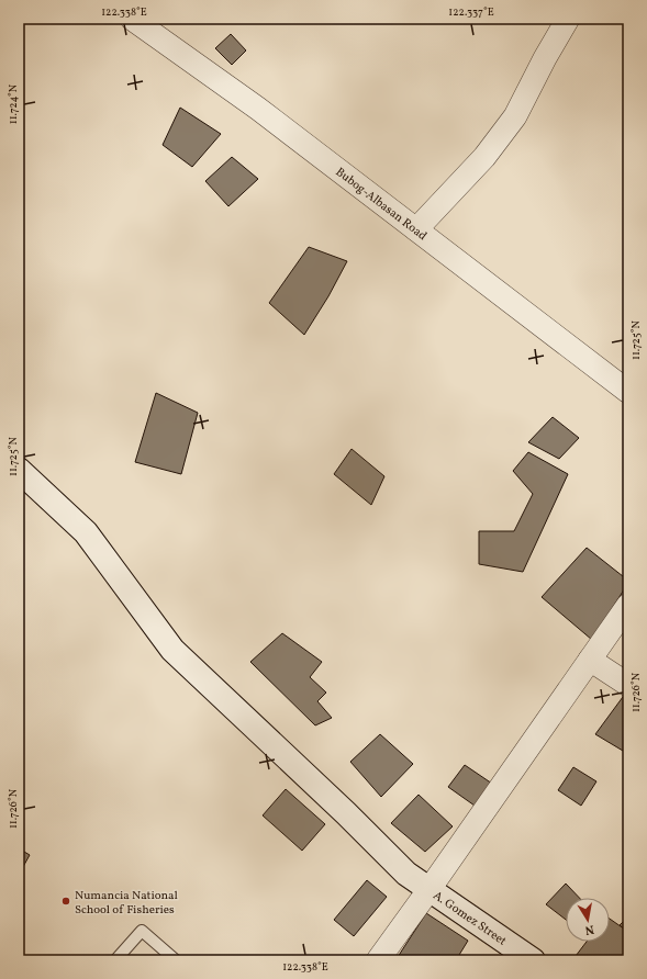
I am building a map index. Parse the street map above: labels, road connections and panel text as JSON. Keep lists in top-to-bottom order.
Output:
{
  "streets": {
    "street": ["Bubog-Albasan Road", "A. Gomez Street"]
  },
  "places": ["Numancia National School of Fisheries"],
  "north": "bottom",
  "coordinates": [
    "122.338°E",
    "122.337°E",
    "11.724°N",
    "11.725°N",
    "11.726°N"
  ]
}
